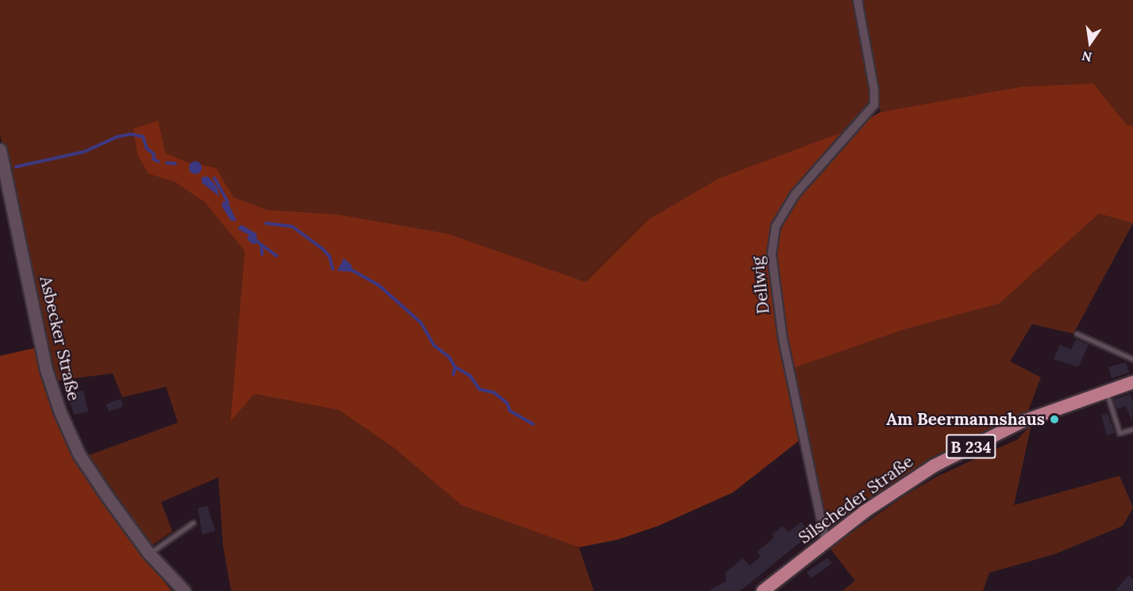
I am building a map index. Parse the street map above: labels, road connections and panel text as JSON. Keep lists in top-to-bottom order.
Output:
{
  "streets": {
    "main road": ["Asbecker Straße", "B 234", "Silscheder Straße"],
    "street": ["Dellwig"]
  },
  "crossings": [
    ["Dellwig", "Silscheder Straße"]
  ],
  "places": ["Am Beermannshaus"],
  "north": "bottom"
}
